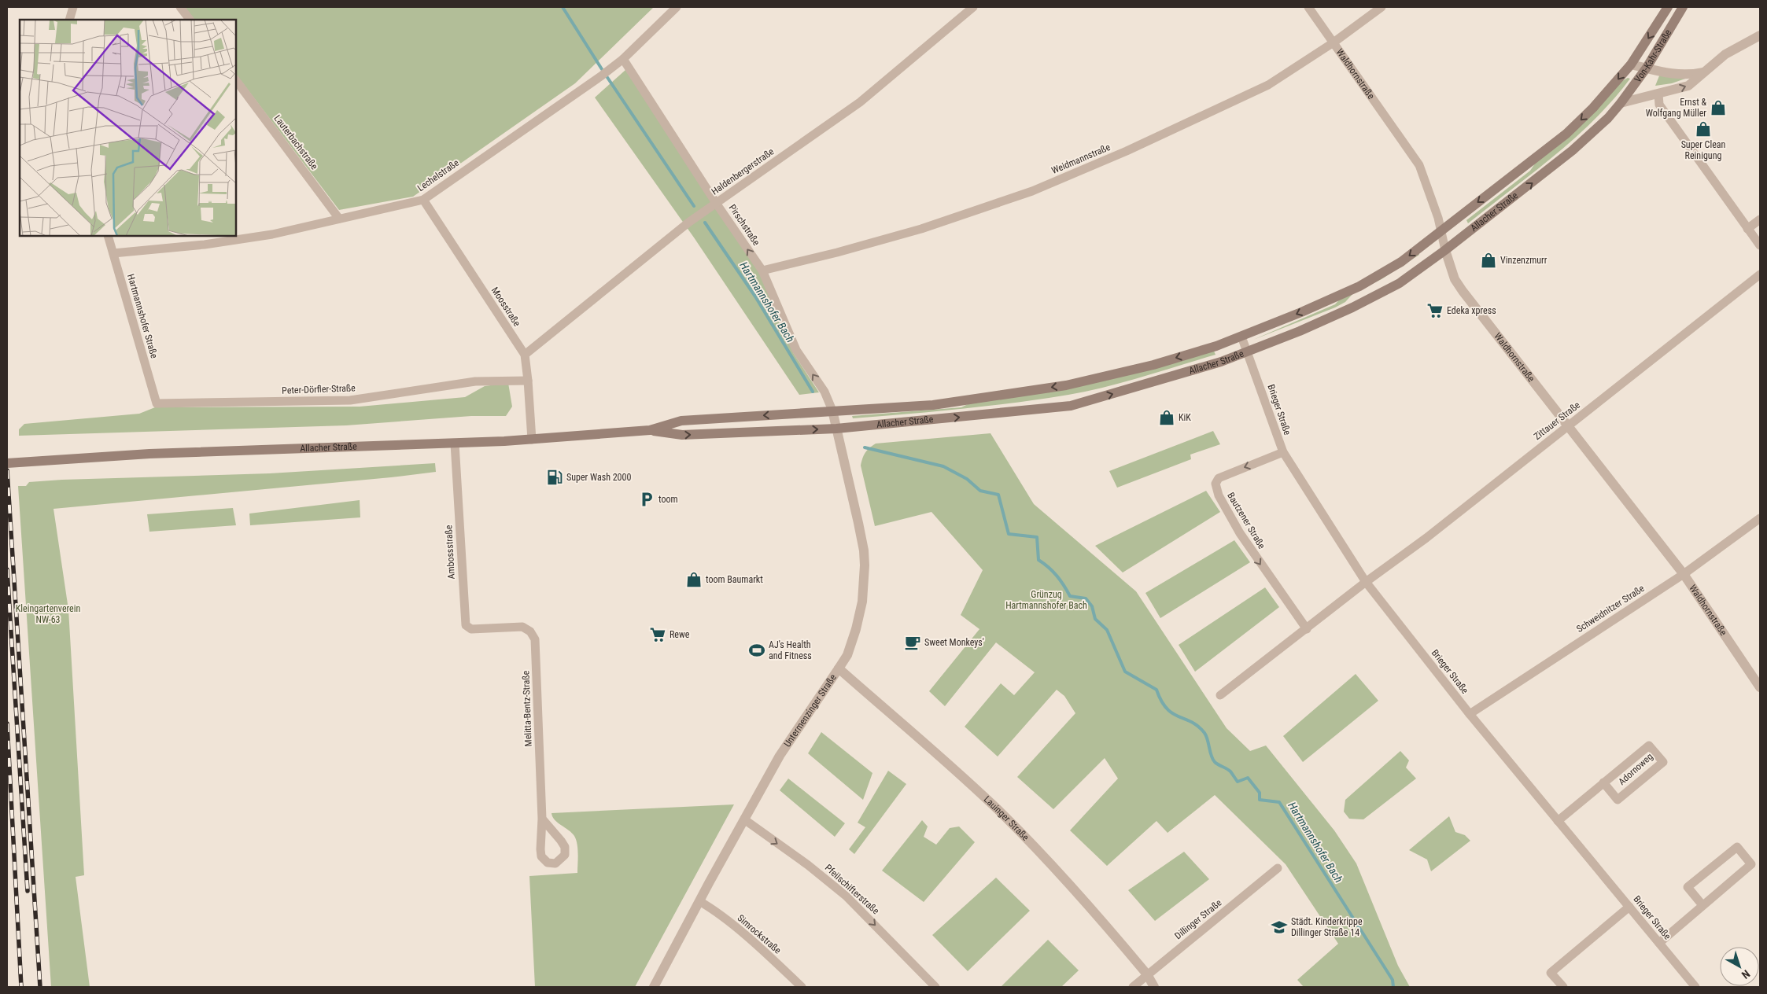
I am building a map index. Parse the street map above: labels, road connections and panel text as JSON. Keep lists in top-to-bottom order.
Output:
{
  "streets": {
    "main road": ["Von-Kahr-Straße", "Allacher Straße"],
    "street": [
      "Waldhornstraße",
      "Lauterbachstraße",
      "Weidmannstraße",
      "Haldenbergerstraße",
      "Lechelstraße",
      "Pirschstraße",
      "Moosstraße",
      "Hartmannshofer Straße",
      "Peter-Dörfler-Straße",
      "Brieger Straße",
      "Zittauer Straße",
      "Bautzener Straße",
      "Ambossstraße",
      "Schweidnitzer Straße",
      "Melitta-Bentz-Straße",
      "Untermenzinger Straße",
      "Adornoweg",
      "Lauinger Straße",
      "Pfeilschifterstraße",
      "Dillinger Straße",
      "Simrockstraße"
    ]
  },
  "crossings": [
    ["Von-Kahr-Straße", "Allacher Straße"],
    ["Waldhornstraße", "Weidmannstraße"],
    ["Waldhornstraße", "Allacher Straße"],
    ["Waldhornstraße", "Zittauer Straße"],
    ["Waldhornstraße", "Schweidnitzer Straße"],
    ["Lauterbachstraße", "Lechelstraße"],
    ["Weidmannstraße", "Pirschstraße"],
    ["Haldenbergerstraße", "Pirschstraße"],
    ["Haldenbergerstraße", "Moosstraße"],
    ["Lechelstraße", "Pirschstraße"],
    ["Lechelstraße", "Moosstraße"],
    ["Lechelstraße", "Hartmannshofer Straße"],
    ["Allacher Straße", "Pirschstraße"],
    ["Allacher Straße", "Moosstraße"],
    ["Allacher Straße", "Brieger Straße"],
    ["Allacher Straße", "Ambossstraße"],
    ["Allacher Straße", "Untermenzinger Straße"],
    ["Pirschstraße", "Untermenzinger Straße"],
    ["Moosstraße", "Peter-Dörfler-Straße"],
    ["Hartmannshofer Straße", "Peter-Dörfler-Straße"],
    ["Brieger Straße", "Zittauer Straße"],
    ["Brieger Straße", "Bautzener Straße"],
    ["Brieger Straße", "Schweidnitzer Straße"],
    ["Brieger Straße", "Adornoweg"],
    ["Ambossstraße", "Melitta-Bentz-Straße"],
    ["Untermenzinger Straße", "Lauinger Straße"],
    ["Untermenzinger Straße", "Pfeilschifterstraße"],
    ["Untermenzinger Straße", "Simrockstraße"],
    ["Lauinger Straße", "Dillinger Straße"]
  ],
  "one_way": ["Pirschstraße", "Pfeilschifterstraße"],
  "water": ["Hartmannshofer Bach"],
  "parks": ["Grünzug Hartmannshofer Bach", "Kleingartenverein NW-63"],
  "places": {
    "shop": [
      "Ernst & Wolfgang Müller",
      "Super Clean Reinigung",
      "Vinzenzmurr",
      "KiK",
      "toom Baumarkt"
    ],
    "supermarket": ["Edeka xpress", "Rewe"],
    "fuel station": ["Super Wash 2000"],
    "parking": ["toom"],
    "cafe": ["Sweet Monkeys'"],
    "sports": ["AJ's Health and Fitness"],
    "school or university": ["Städt. Kinderkrippe Dillinger Straße 14"]
  },
  "north": "bottom right"
}
